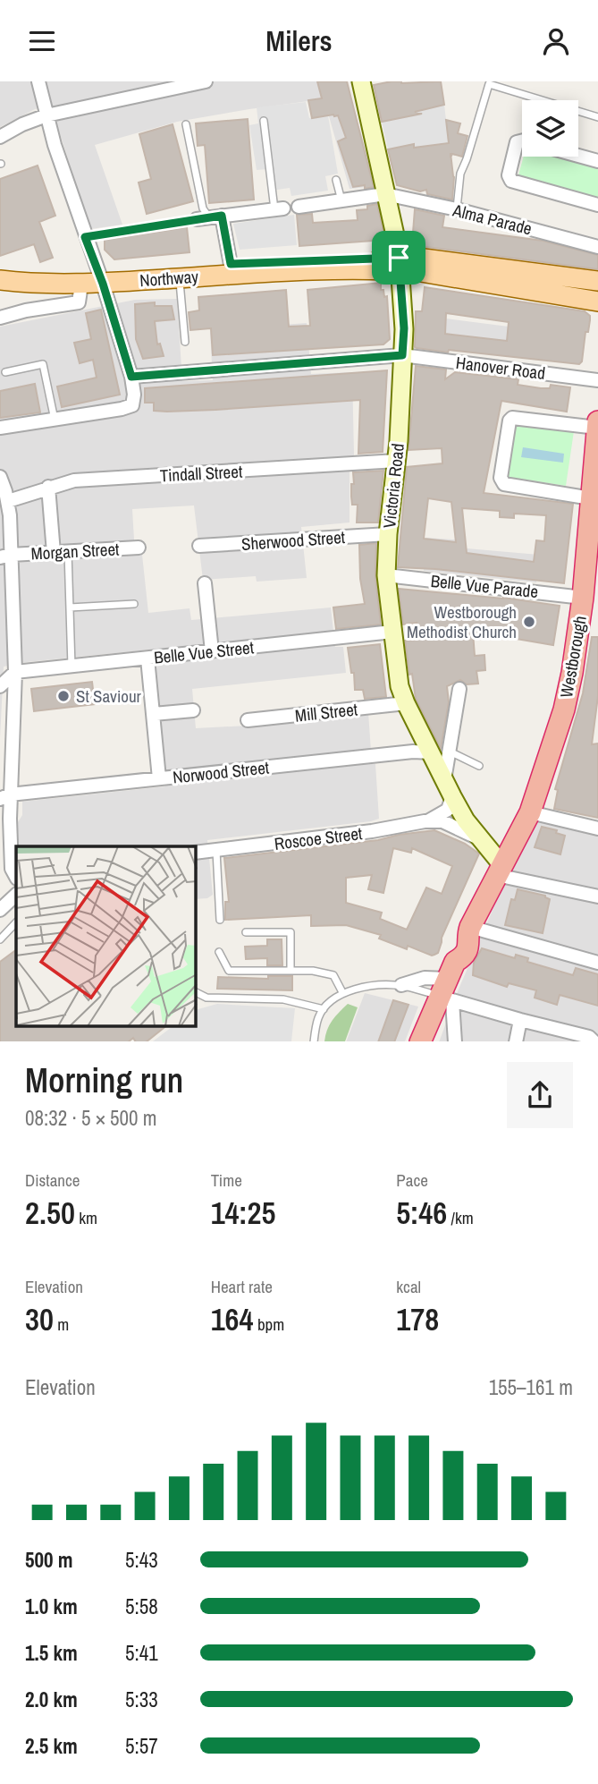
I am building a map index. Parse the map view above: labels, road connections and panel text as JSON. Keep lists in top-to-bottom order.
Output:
{
  "streets": {
    "highway": ["Westborough"],
    "main road": ["Northway", "Victoria Road"],
    "street": [
      "Alma Parade",
      "Hanover Road",
      "Tindall Street",
      "Sherwood Street",
      "Morgan Street",
      "Belle Vue Parade",
      "Belle Vue Street",
      "Mill Street",
      "Norwood Street",
      "Roscoe Street"
    ]
  },
  "crossings": [
    ["Alma Parade", "Victoria Road"],
    ["Northway", "Victoria Road"],
    ["Hanover Road", "Victoria Road"],
    ["Tindall Street", "Victoria Road"],
    ["Victoria Road", "Sherwood Street"],
    ["Victoria Road", "Belle Vue Parade"],
    ["Victoria Road", "Belle Vue Street"],
    ["Victoria Road", "Westborough"],
    ["Victoria Road", "Mill Street"],
    ["Victoria Road", "Norwood Street"],
    ["Victoria Road", "Roscoe Street"],
    ["Belle Vue Parade", "Westborough"]
  ],
  "places": ["Westborough Methodist Church", "St Saviour"],
  "page": {
    "header": "Milers",
    "heading": ["Morning run", "08:32 · 5 × 500 m"],
    "stats": [
      ["Distance", "2.50 km"],
      ["Time", "14:25"],
      ["Pace", "5:46 /km"],
      ["Elevation", "30 m"],
      ["Heart rate", "164 bpm"],
      ["kcal", "178"]
    ],
    "chart": ["Elevation", "155–161 m"],
    "list": [
      {
        "name": "500 m",
        "note": "5:43"
      },
      {
        "name": "1.0 km",
        "note": "5:58"
      },
      {
        "name": "1.5 km",
        "note": "5:41"
      },
      {
        "name": "2.0 km",
        "note": "5:33"
      },
      {
        "name": "2.5 km",
        "note": "5:57"
      }
    ]
  }
}
